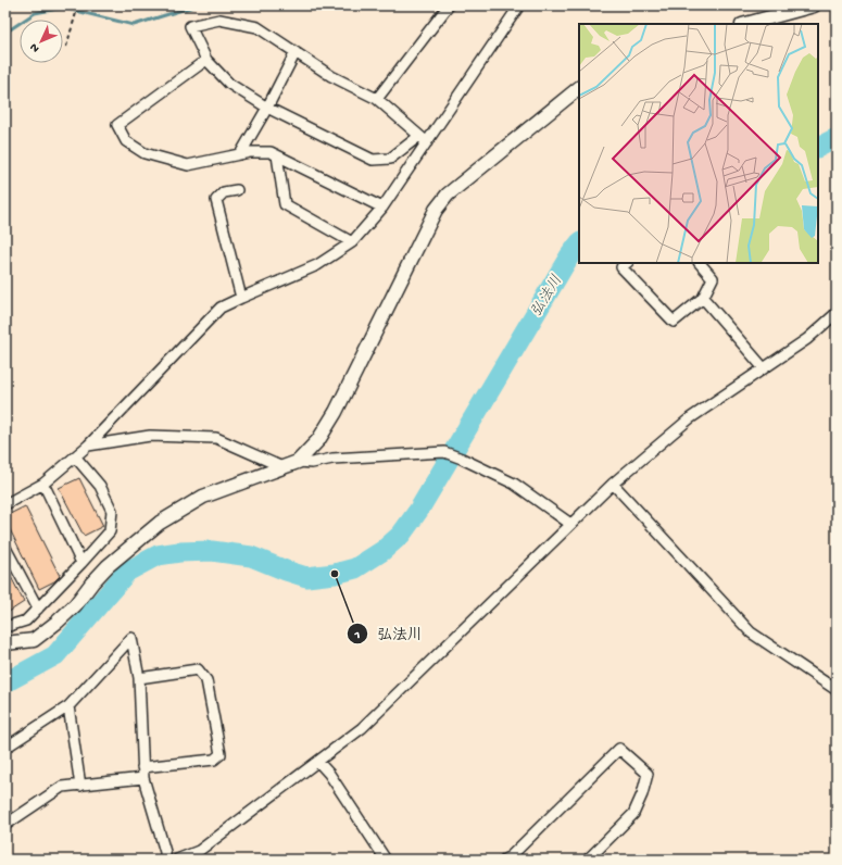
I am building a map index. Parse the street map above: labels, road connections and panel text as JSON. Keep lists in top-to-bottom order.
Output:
{
  "water": ["弘法川"],
  "places": ["弘法川"],
  "north": "bottom left"
}
